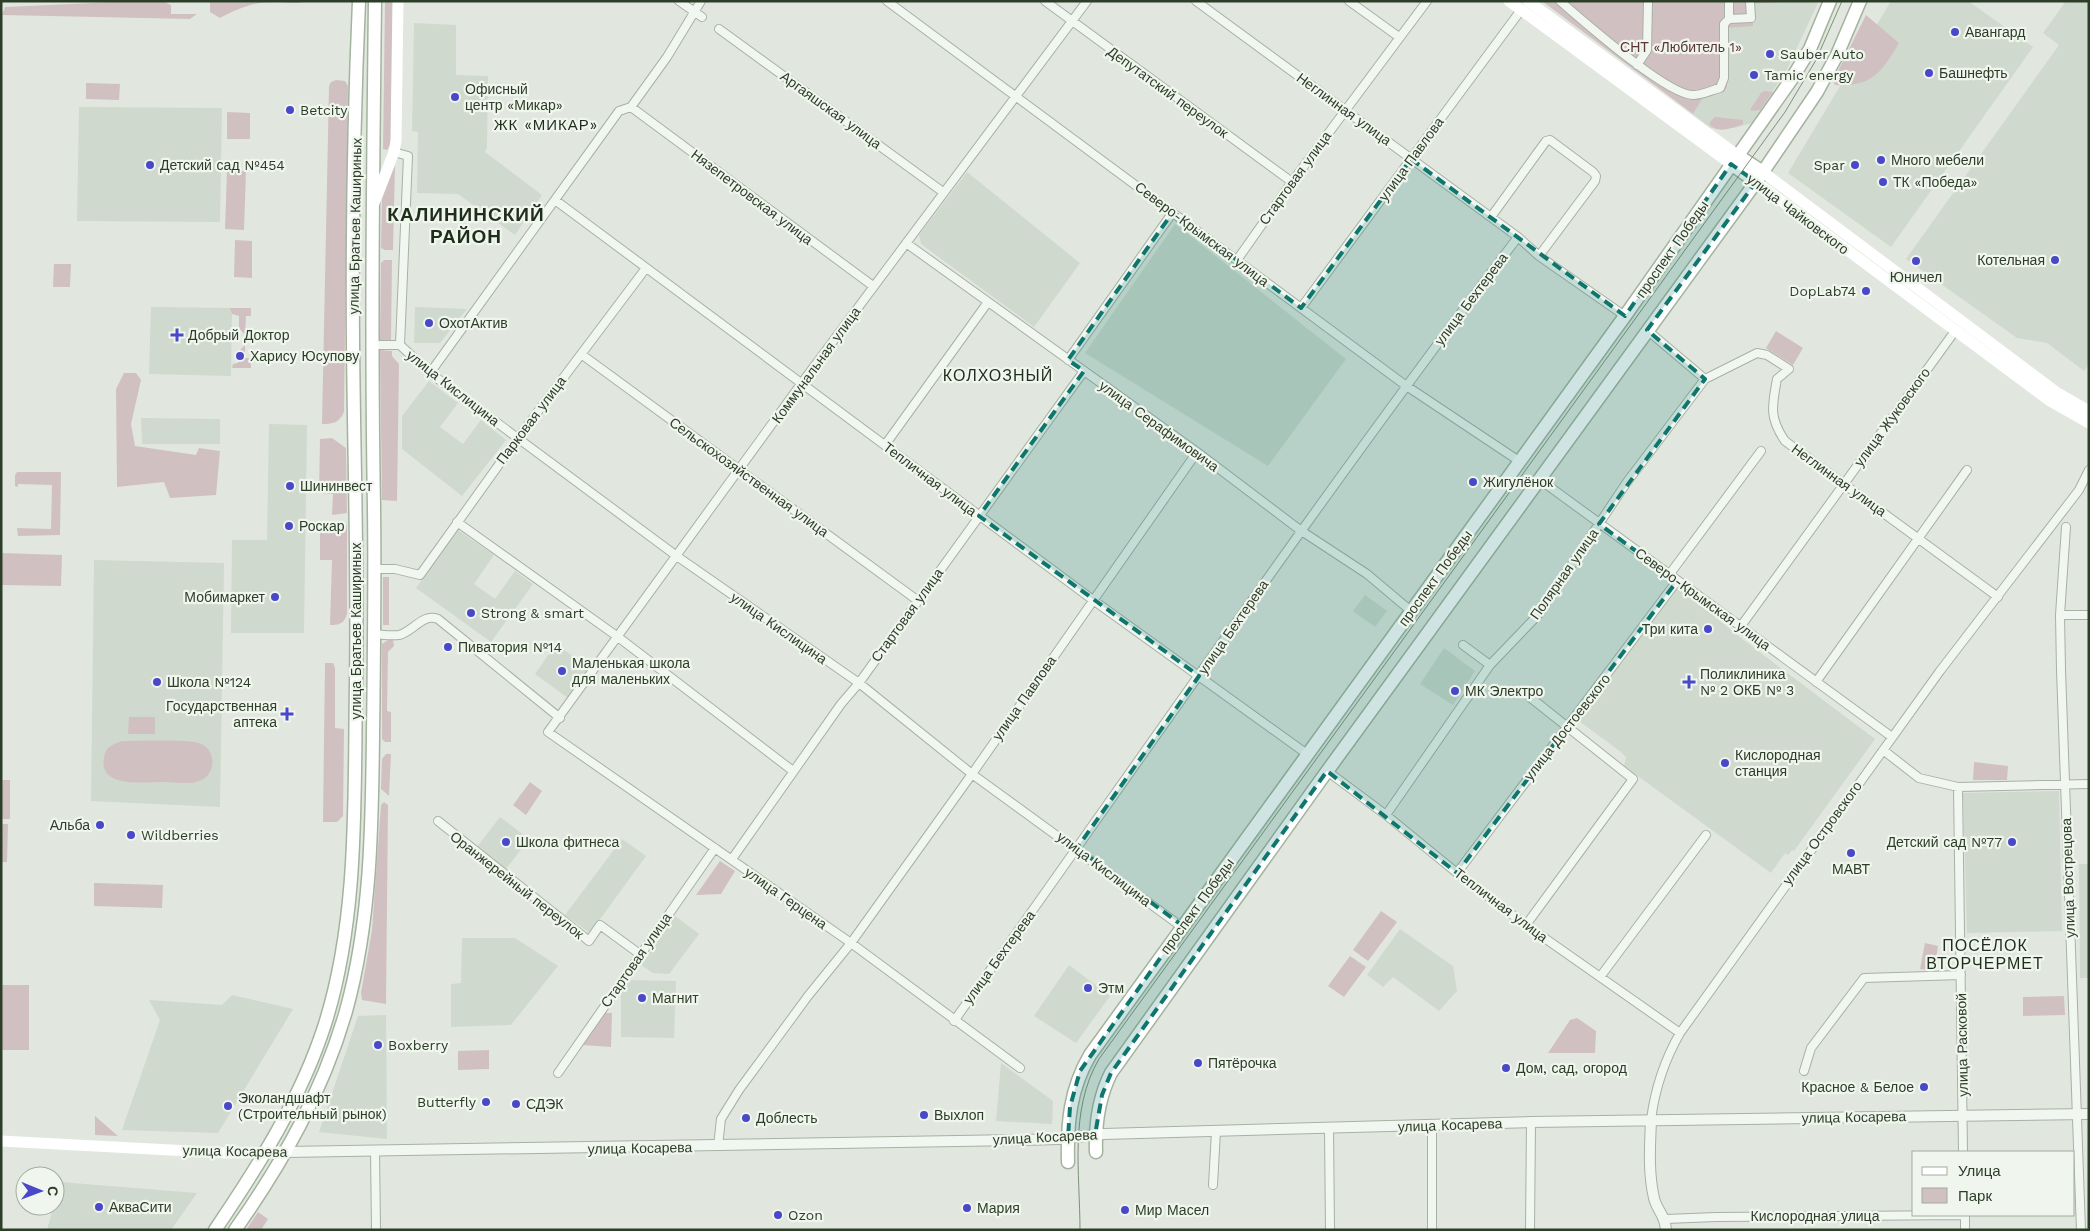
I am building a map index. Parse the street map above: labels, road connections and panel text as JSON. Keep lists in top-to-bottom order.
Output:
{
  "streets": {
    "main road": [
      "улица Чайковского",
      "улица Братьев Кашириных",
      "проспект Победы",
      "улица Косарева"
    ],
    "street": [
      "Депутатский переулок",
      "Неглинная улица",
      "Аргаяшская улица",
      "улица Павлова",
      "Стартовая улица",
      "Нязепетровская улица",
      "Северо-Крымская улица",
      "улица Бехтерева",
      "Коммунальная улица",
      "улица Кислицина",
      "улица Жуковского",
      "Парковая улица",
      "улица Серафимовича",
      "Сельскохозяйственная улица",
      "Тепличная улица",
      "Полярная улица",
      "улица Достоевского",
      "улица Островского",
      "улица Вострецова",
      "Оранжерейный переулок",
      "улица Герцена",
      "улица Расковой",
      "Кислородная улица"
    ]
  },
  "crossings": [
    ["Депутатский переулок", "Стартовая улица"],
    ["Депутатский переулок", "Коммунальная улица"],
    ["Неглинная улица", "улица Павлова"],
    ["Неглинная улица", "Стартовая улица"],
    ["Неглинная улица", "проспект Победы"],
    ["Неглинная улица", "улица Бехтерева"],
    ["Неглинная улица", "улица Жуковского"],
    ["Неглинная улица", "Полярная улица"],
    ["Неглинная улица", "улица Островского"],
    ["Аргаяшская улица", "Коммунальная улица"],
    ["улица Павлова", "улица Чайковского"],
    ["улица Павлова", "Северо-Крымская улица"],
    ["улица Павлова", "улица Кислицина"],
    ["улица Павлова", "улица Серафимовича"],
    ["улица Павлова", "Тепличная улица"],
    ["улица Павлова", "улица Герцена"],
    ["улица Павлова", "улица Косарева"],
    ["Стартовая улица", "Северо-Крымская улица"],
    ["Стартовая улица", "улица Кислицина"],
    ["Стартовая улица", "улица Серафимовича"],
    ["Стартовая улица", "Сельскохозяйственная улица"],
    ["Стартовая улица", "Тепличная улица"],
    ["Стартовая улица", "Оранжерейный переулок"],
    ["Стартовая улица", "улица Герцена"],
    ["Нязепетровская улица", "Коммунальная улица"],
    ["улица Чайковского", "проспект Победы"],
    ["улица Чайковского", "улица Жуковского"],
    ["улица Братьев Кашириных", "улица Кислицина"],
    ["улица Братьев Кашириных", "Парковая улица"],
    ["улица Братьев Кашириных", "улица Косарева"],
    ["Северо-Крымская улица", "проспект Победы"],
    ["Северо-Крымская улица", "улица Бехтерева"],
    ["Северо-Крымская улица", "Коммунальная улица"],
    ["Северо-Крымская улица", "улица Жуковского"],
    ["Северо-Крымская улица", "Полярная улица"],
    ["Северо-Крымская улица", "улица Достоевского"],
    ["Северо-Крымская улица", "улица Островского"],
    ["проспект Победы", "улица Кислицина"],
    ["проспект Победы", "улица Серафимовича"],
    ["проспект Победы", "Тепличная улица"],
    ["проспект Победы", "улица Косарева"],
    ["улица Бехтерева", "улица Кислицина"],
    ["улица Бехтерева", "улица Серафимовича"],
    ["улица Бехтерева", "Тепличная улица"],
    ["улица Бехтерева", "улица Герцена"],
    ["Коммунальная улица", "улица Кислицина"],
    ["Коммунальная улица", "улица Серафимовича"],
    ["Коммунальная улица", "Сельскохозяйственная улица"],
    ["Коммунальная улица", "Тепличная улица"],
    ["Коммунальная улица", "улица Герцена"],
    ["улица Кислицина", "Парковая улица"],
    ["Парковая улица", "Сельскохозяйственная улица"],
    ["Парковая улица", "Тепличная улица"],
    ["Тепличная улица", "Полярная улица"],
    ["Тепличная улица", "улица Достоевского"],
    ["Тепличная улица", "улица Островского"],
    ["улица Островского", "улица Косарева"],
    ["улица Островского", "Кислородная улица"],
    ["улица Вострецова", "улица Косарева"],
    ["улица Расковой", "улица Косарева"]
  ],
  "districts": [
    "ЖК «МИКАР»",
    "КАЛИНИНСКИЙ РАЙОН",
    "КОЛХОЗНЫЙ",
    "ПОСЁЛОК ВТОРЧЕРМЕТ"
  ],
  "parks": ["СНТ «Любитель 1»"],
  "places": {
    "other": [
      "Авангард",
      "Sauber Auto",
      "Башнефть",
      "Tamic energy",
      "Офисный центр «Микар»",
      "Betcity",
      "Много мебели",
      "Детский сад №454",
      "Spar",
      "ТК «Победа»",
      "Котельная",
      "Юничел",
      "DopLab74",
      "ОхотАктив",
      "Харису Юсупову",
      "Жигулёнок",
      "Шининвест",
      "Роскар",
      "Мобимаркет",
      "Strong & smart",
      "Три кита",
      "Пиватория №14",
      "Маленькая школа для маленьких",
      "Школа №124",
      "МК Электро",
      "Кислородная станция",
      "Альба",
      "Wildberries",
      "Школа фитнеса",
      "Детский сад №77",
      "МАВТ",
      "Этм",
      "Магнит",
      "Boxberry",
      "Пятёрочка",
      "Дом, сад, огород",
      "Красное & Белое",
      "Butterfly",
      "СДЭК",
      "Эколандшафт (Строительный рынок)",
      "Выхлоп",
      "Доблесть",
      "АкваСити",
      "Мария",
      "Мир Масел",
      "Ozon"
    ],
    "health": ["Добрый Доктор", "Поликлиника № 2 ОКБ № 3", "Государственная аптека"]
  },
  "legend": ["Улица", "Парк"],
  "north": "right"
}
